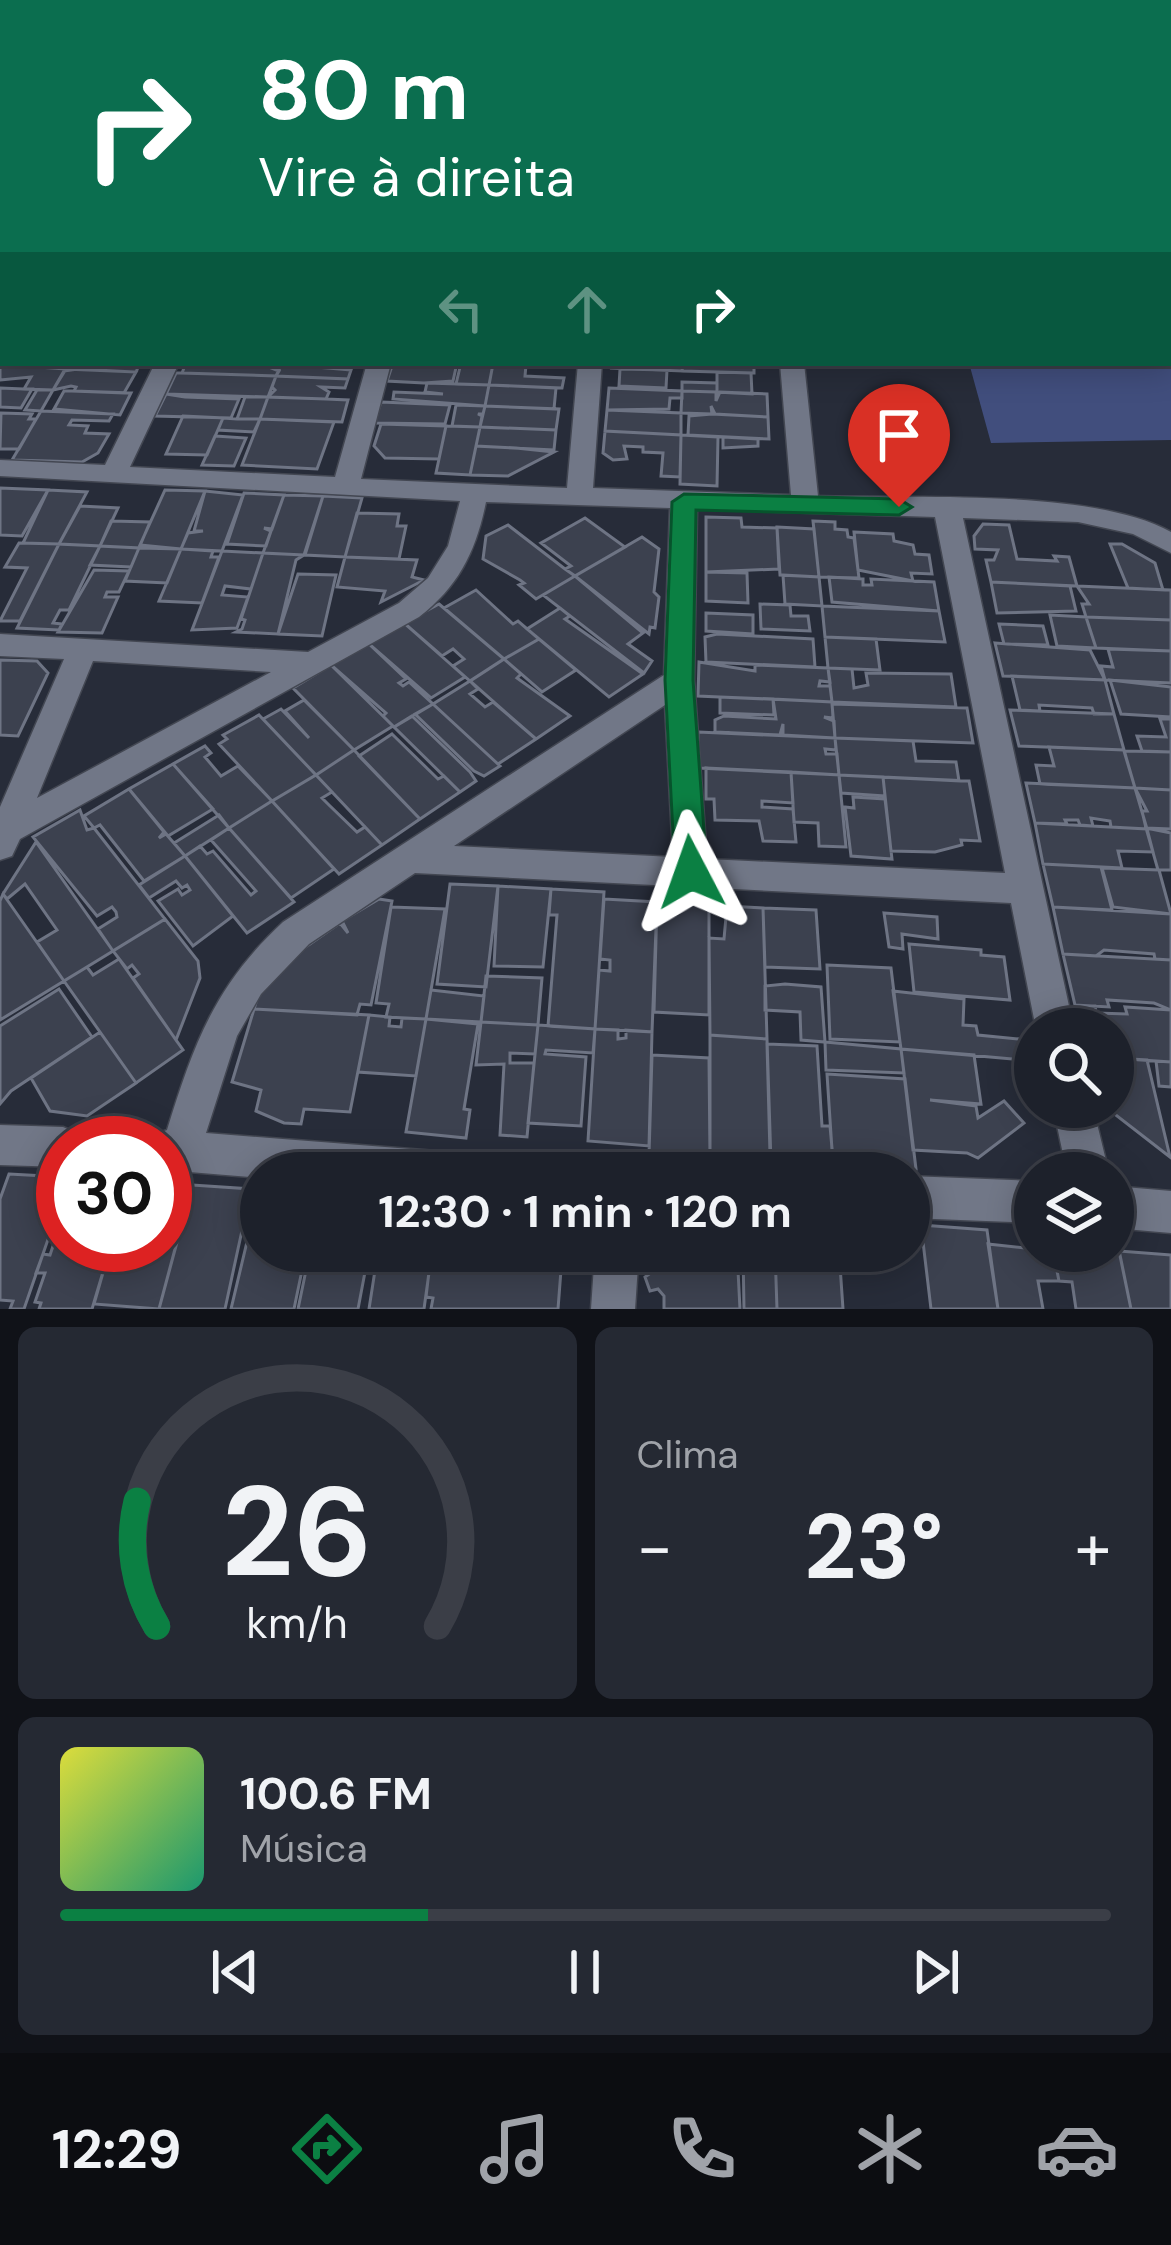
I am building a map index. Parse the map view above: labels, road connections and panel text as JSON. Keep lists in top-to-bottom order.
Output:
{
  "page": {
    "turn": ["80 m", "Vire à direita"],
    "limit": "30",
    "trip": "12:30 · 1 min · 120 m",
    "tile": "Clima",
    "heat": ["−", "23°", "+"],
    "song": ["100.6 FM", "Música"],
    "tabs": "12:29",
    "gauge": ["26", "km/h"]
  }
}
